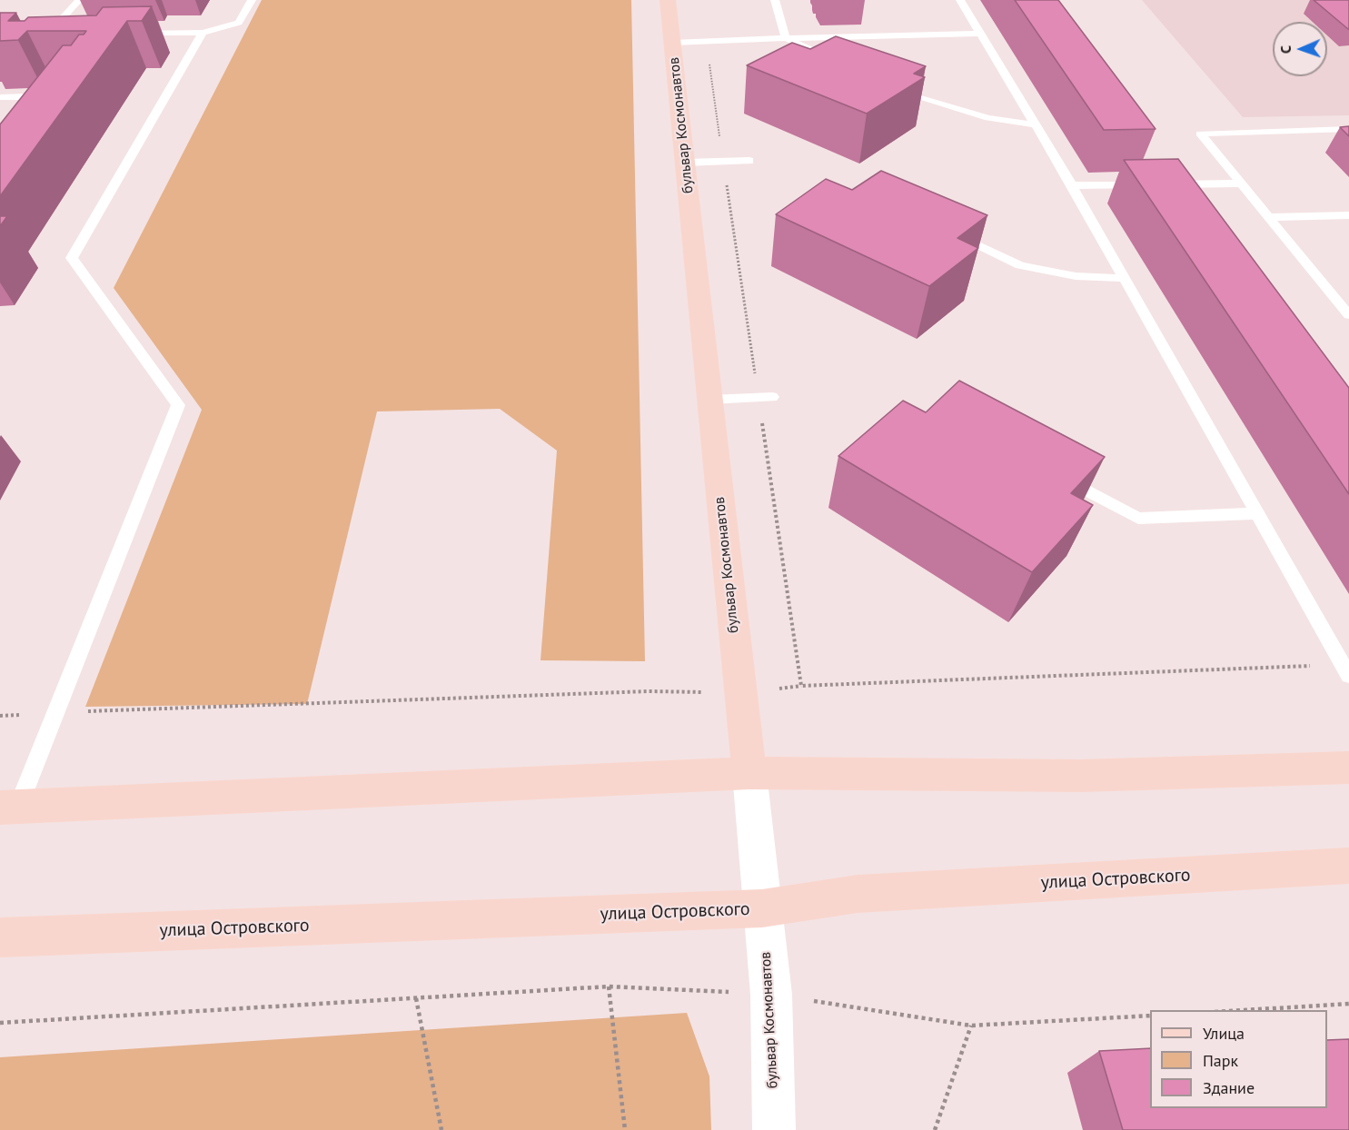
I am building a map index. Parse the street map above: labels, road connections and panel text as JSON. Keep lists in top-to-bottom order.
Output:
{
  "streets": {
    "main road": ["бульвар Космонавтов", "улица Островского"]
  },
  "crossings": [
    ["бульвар Космонавтов", "улица Островского"]
  ],
  "legend": ["Улица", "Парк", "Здание"],
  "north": "left"
}
